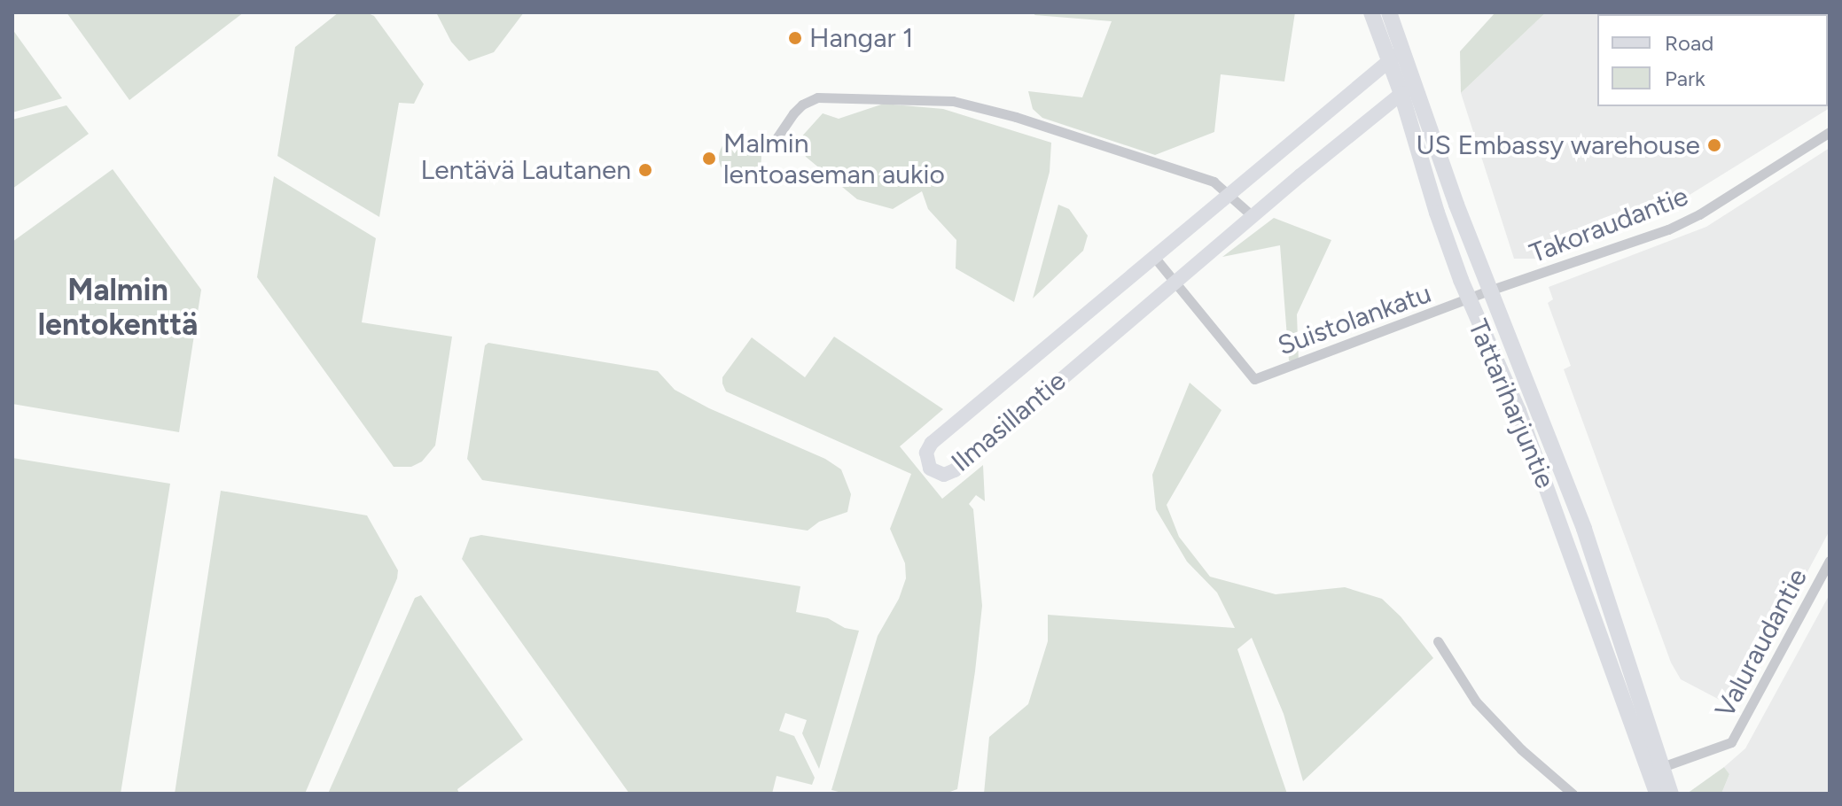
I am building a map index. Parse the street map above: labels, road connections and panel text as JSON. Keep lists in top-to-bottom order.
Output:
{
  "streets": {
    "main road": ["Tattariharjuntie", "Ilmasillantie"],
    "street": ["Takoraudantie", "Suistolankatu", "Valuraudantie"]
  },
  "crossings": [
    ["Takoraudantie", "Suistolankatu"],
    ["Takoraudantie", "Tattariharjuntie"],
    ["Suistolankatu", "Tattariharjuntie"],
    ["Suistolankatu", "Ilmasillantie"],
    ["Tattariharjuntie", "Ilmasillantie"],
    ["Tattariharjuntie", "Valuraudantie"]
  ],
  "districts": ["Malmin lentokenttä"],
  "places": [
    "Hangar 1",
    "US Embassy warehouse",
    "Malmin lentoaseman aukio",
    "Lentävä Lautanen"
  ],
  "legend": ["Road", "Park"]
}
